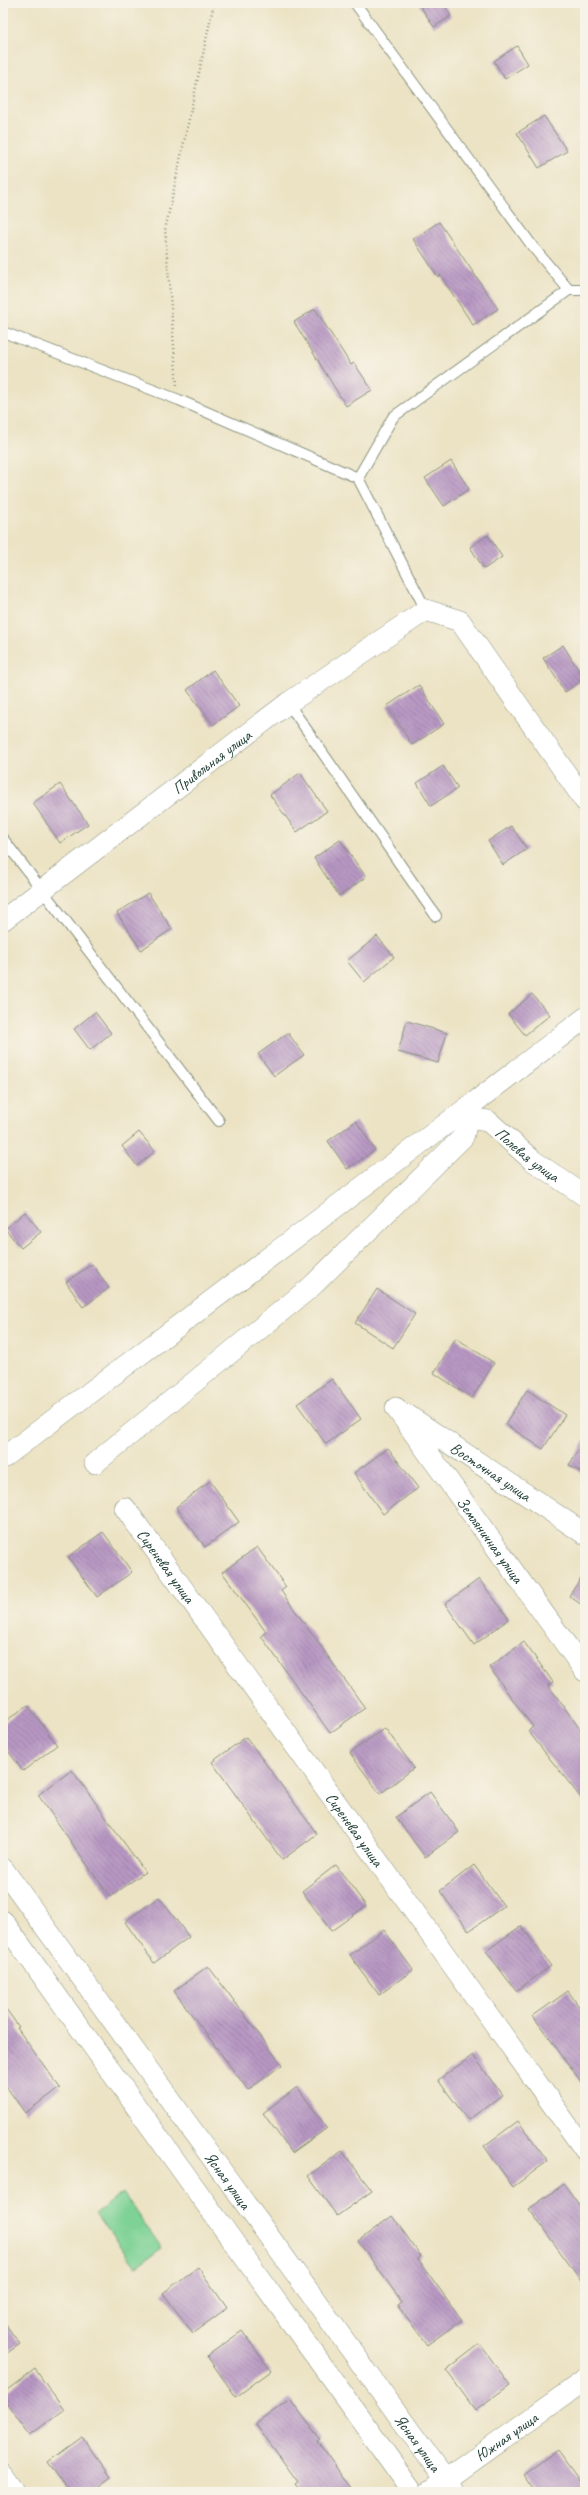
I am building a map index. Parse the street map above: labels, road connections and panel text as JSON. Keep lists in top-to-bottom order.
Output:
{
  "streets": {
    "street": [
      "Привольная улица",
      "Полевая улица",
      "Восточная улица",
      "Земляничная улица",
      "Сиреневая улица",
      "Ясная улица",
      "Южная улица"
    ]
  },
  "crossings": [
    ["Восточная улица", "Земляничная улица"],
    ["Ясная улица", "Южная улица"]
  ]
}
